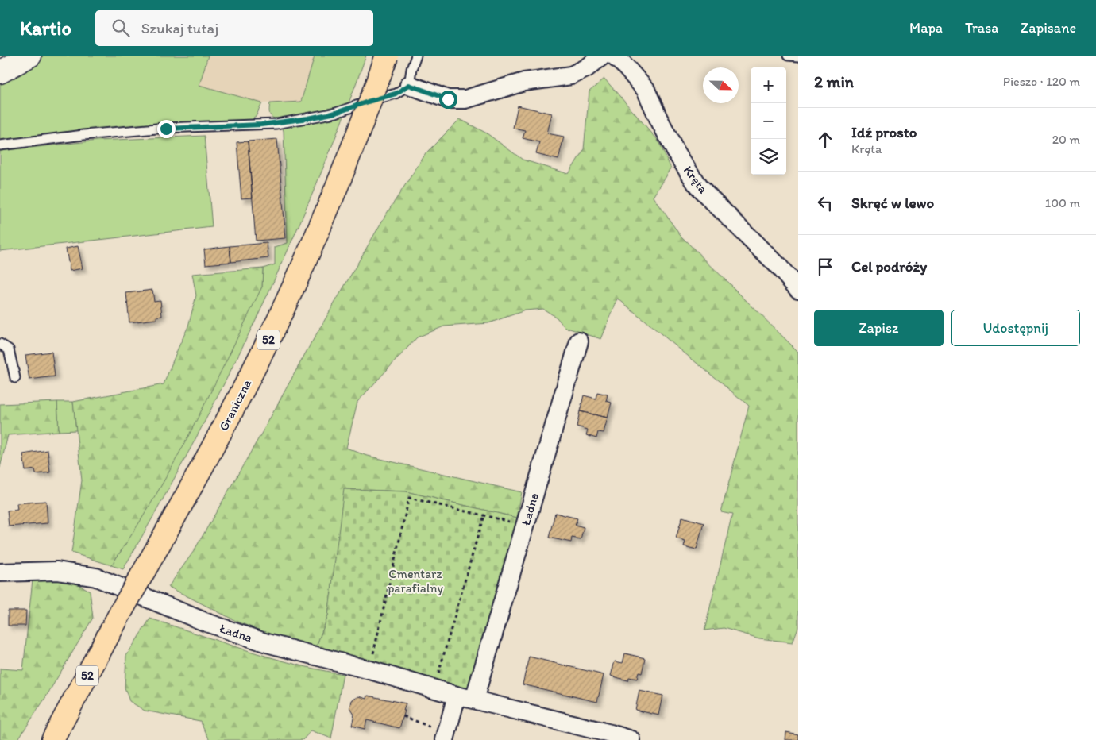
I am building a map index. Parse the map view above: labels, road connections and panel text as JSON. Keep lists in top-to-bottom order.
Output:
{
  "streets": {
    "highway": ["52", "Graniczna"],
    "street": ["Kręta", "Ładna"]
  },
  "parks": ["Cmentarz parafialny"],
  "north": "right",
  "page": {
    "header": "Kartio",
    "search": "Szukaj tutaj",
    "nav": ["Mapa", "Trasa", "Zapisane"],
    "heading": ["2 min", "Pieszo · 120 m"],
    "map_buttons": ["+", "−"],
    "list": [
      ["Idź prosto", "Kręta", "20 m"],
      ["Skręć w lewo", "100 m"],
      "Cel podróży"
    ],
    "buttons": ["Zapisz", "Udostępnij"]
  }
}
